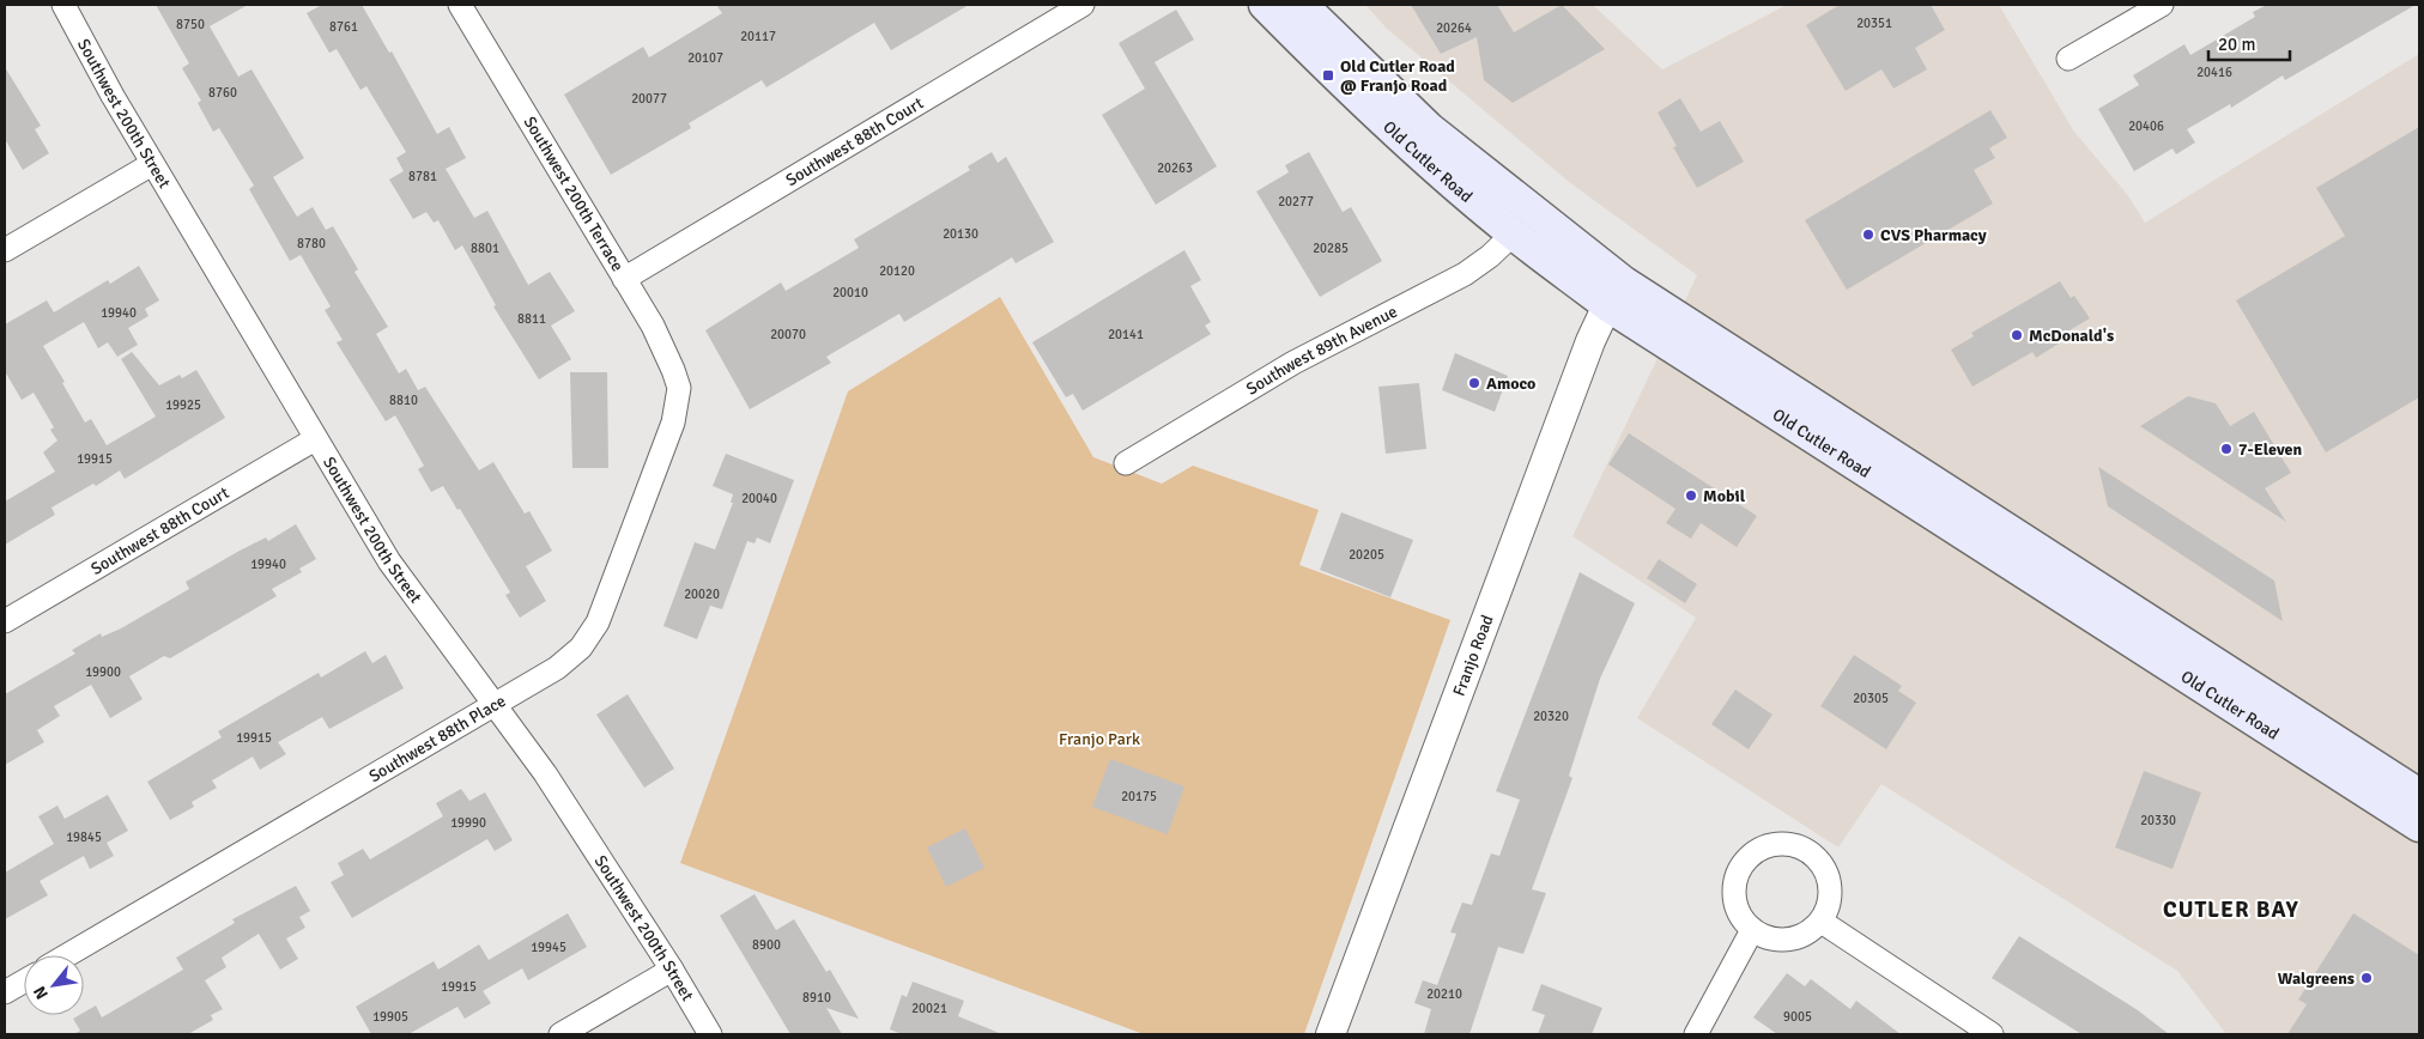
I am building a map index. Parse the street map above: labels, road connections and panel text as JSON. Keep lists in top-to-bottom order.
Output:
{
  "streets": {
    "main road": ["Old Cutler Road"],
    "street": [
      "Southwest 200th Street",
      "Southwest 88th Court",
      "Southwest 200th Terrace",
      "Southwest 89th Avenue",
      "Franjo Road",
      "Southwest 88th Place"
    ]
  },
  "crossings": [
    ["Southwest 200th Street", "Southwest 88th Court"],
    ["Southwest 200th Street", "Southwest 88th Place"],
    ["Southwest 88th Court", "Southwest 200th Terrace"],
    ["Old Cutler Road", "Southwest 89th Avenue"],
    ["Old Cutler Road", "Franjo Road"],
    ["Southwest 200th Terrace", "Southwest 88th Place"]
  ],
  "districts": ["CUTLER BAY"],
  "parks": ["Franjo Park"],
  "places": {
    "transit": ["Old Cutler Road @ Franjo Road"],
    "other": [
      "CVS Pharmacy",
      "McDonald's",
      "Amoco",
      "7-Eleven",
      "Mobil",
      "Walgreens"
    ]
  },
  "house_numbers": [
    "20351",
    "8750",
    "8761",
    "20264",
    "20117",
    "20107",
    "20416",
    "8760",
    "20077",
    "20406",
    "20263",
    "8781",
    "20277",
    "20130",
    "8780",
    "8801",
    "20285",
    "20120",
    "20010",
    "19940",
    "8811",
    "20070",
    "20141",
    "8810",
    "19925",
    "19915",
    "20040",
    "20205",
    "19940",
    "20020",
    "19900",
    "20305",
    "20320",
    "19915",
    "20175",
    "20330",
    "19990",
    "19845",
    "8900",
    "19945",
    "19915",
    "20210",
    "8910",
    "20021",
    "19905",
    "9005"
  ],
  "scale_bar": "20 m",
  "north": "bottom left"
}
